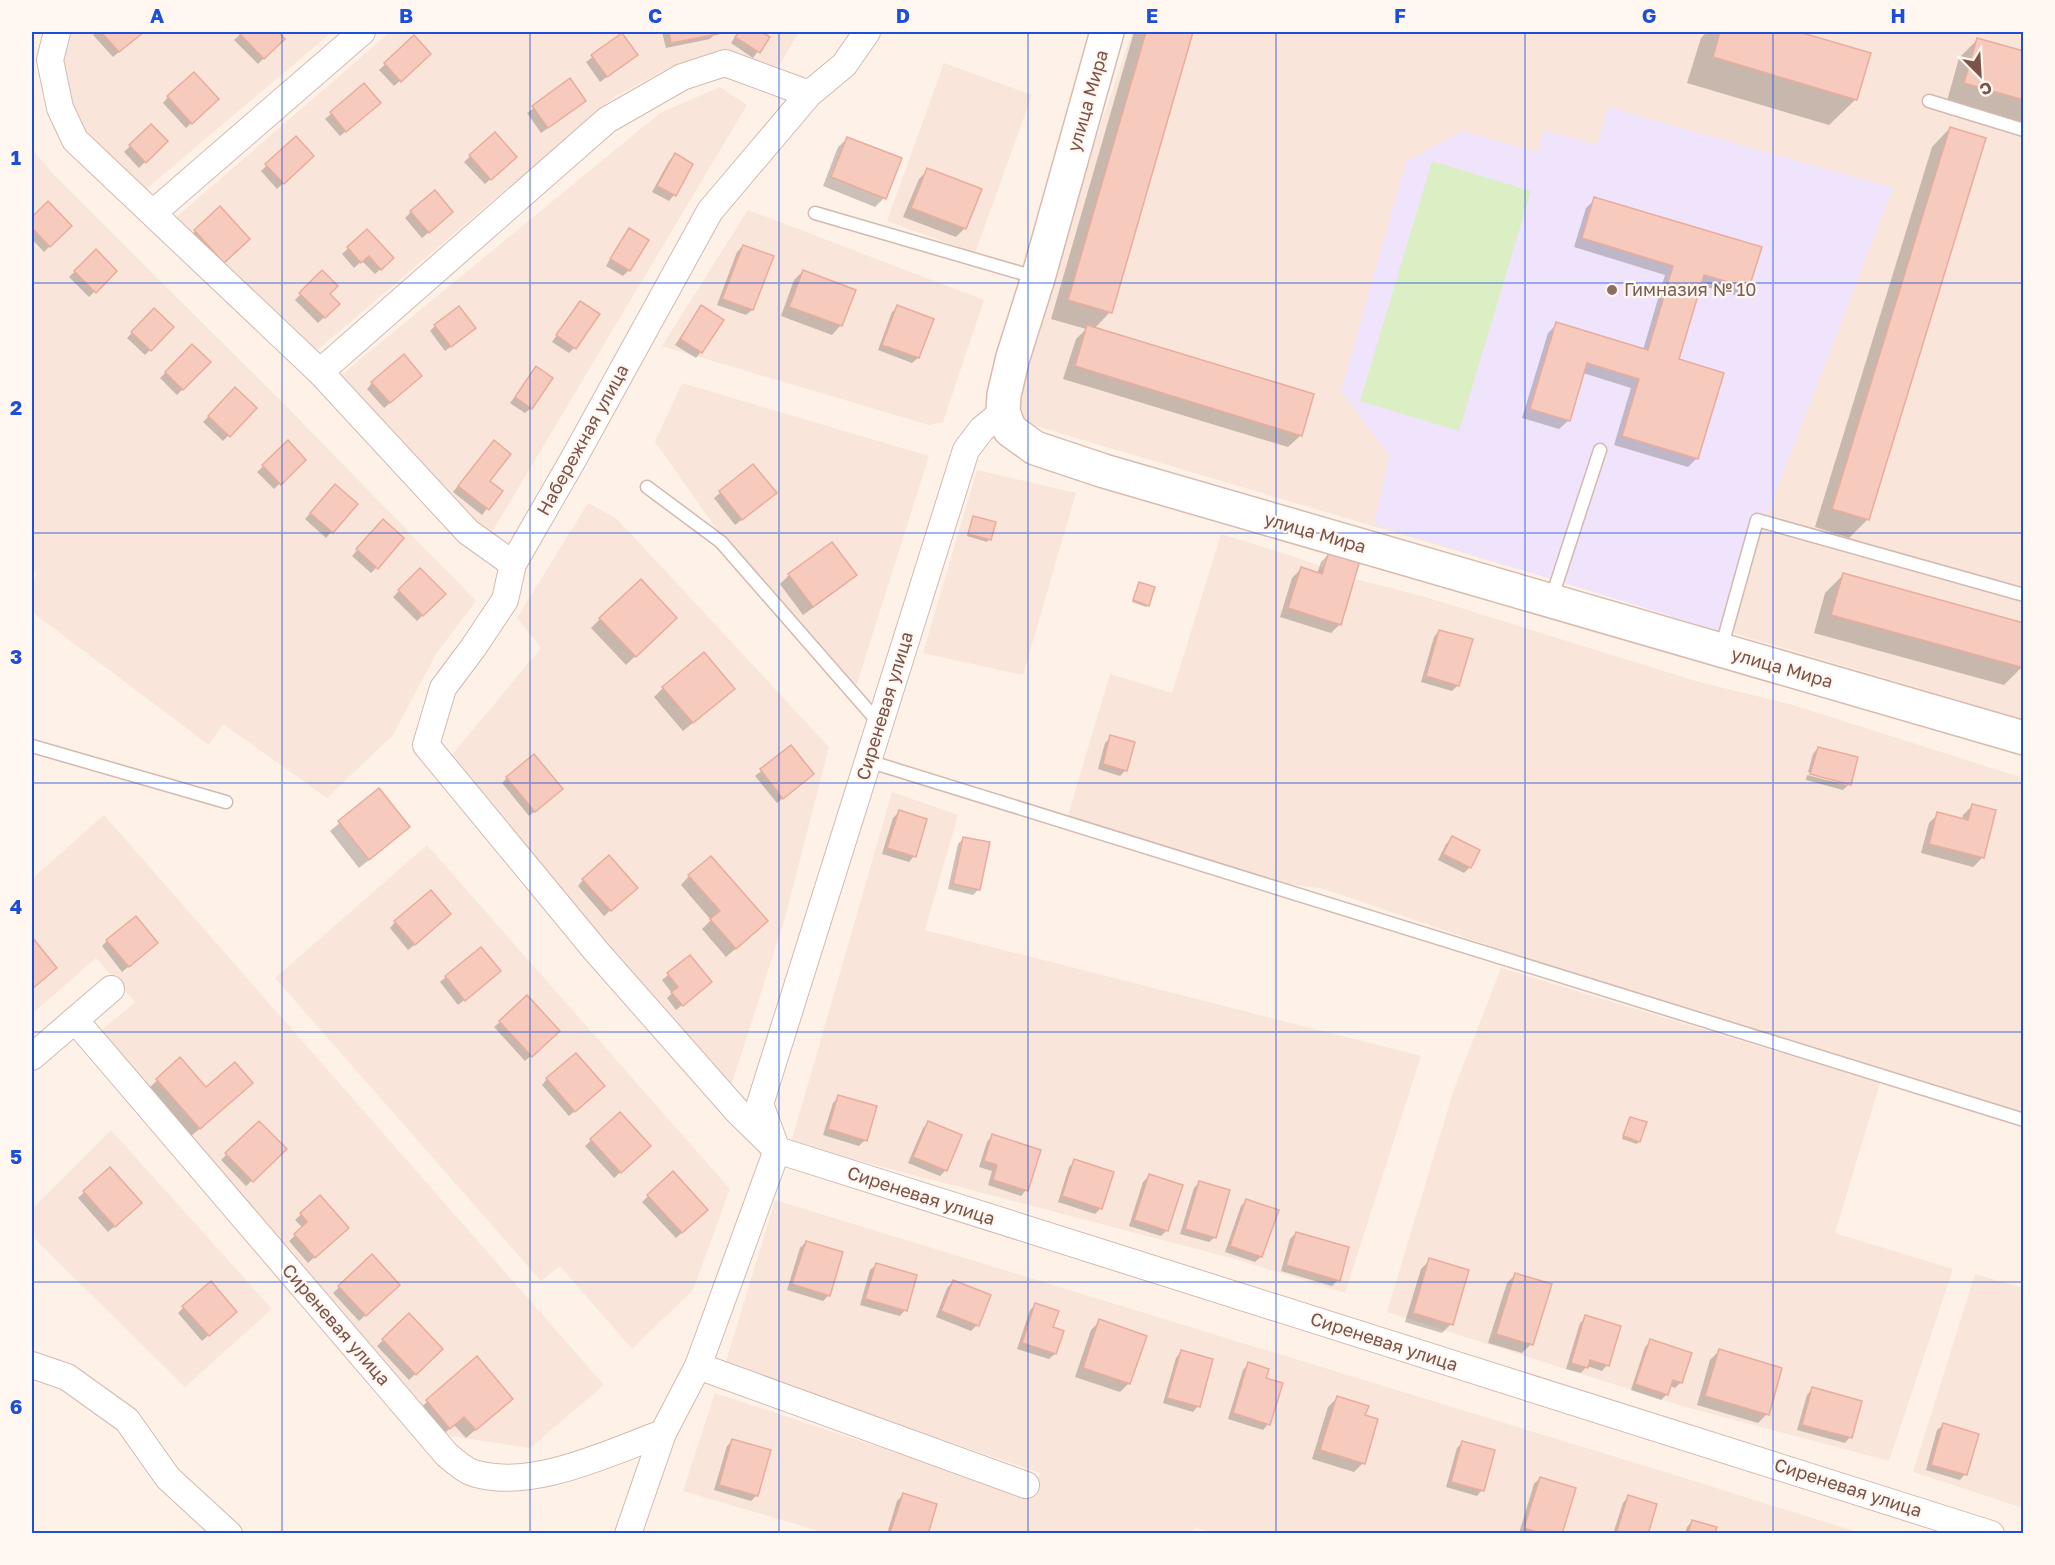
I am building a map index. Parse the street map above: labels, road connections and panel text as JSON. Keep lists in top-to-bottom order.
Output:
{
  "streets": {
    "street": ["улица Мира", "Набережная улица", "Сиреневая улица"]
  },
  "crossings": [
    ["улица Мира", "Сиреневая улица"],
    ["Набережная улица", "Сиреневая улица"]
  ],
  "places": ["Гимназия № 10"],
  "north": "bottom right",
  "grid": {
    "columns": [
      "A",
      "B",
      "C",
      "D",
      "E",
      "F",
      "G",
      "H"
    ],
    "rows": [
      "1",
      "2",
      "3",
      "4",
      "5",
      "6"
    ]
  }
}
